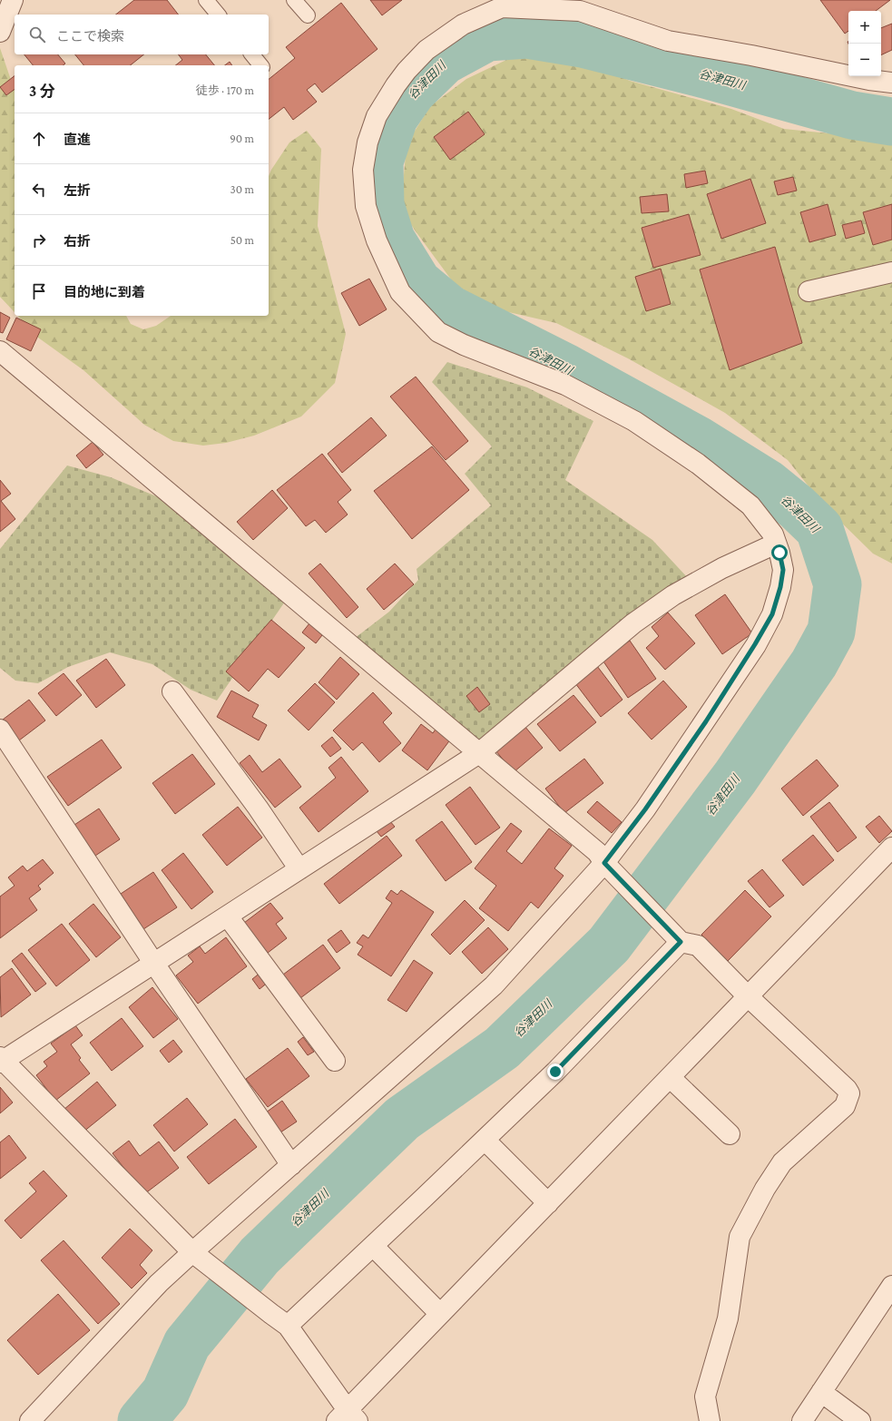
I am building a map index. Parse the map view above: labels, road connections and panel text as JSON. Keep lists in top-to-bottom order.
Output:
{
  "water": ["谷津田川"],
  "page": {
    "map_buttons": ["+", "−"],
    "search": "ここで検索",
    "heading": ["3 分", "徒歩 · 170 m"],
    "list": [
      ["直進", "90 m"],
      ["左折", "30 m"],
      ["右折", "50 m"],
      "目的地に到着"
    ]
  }
}
